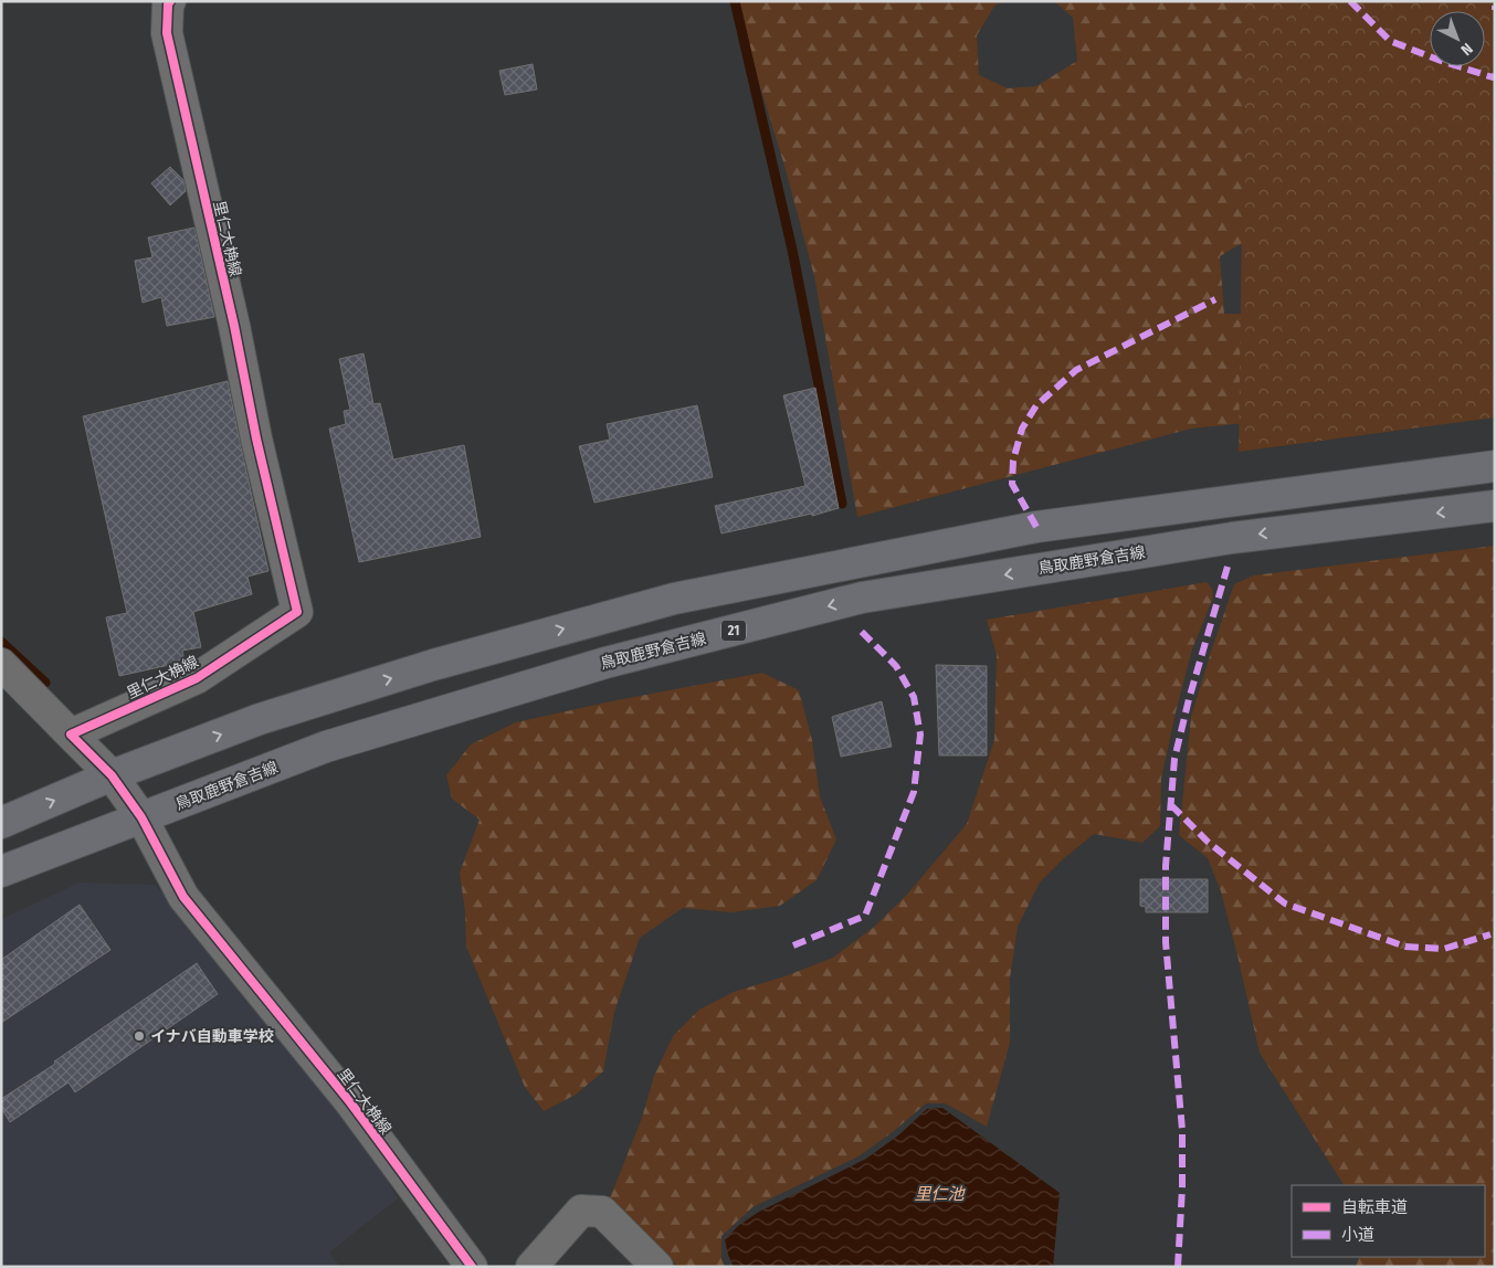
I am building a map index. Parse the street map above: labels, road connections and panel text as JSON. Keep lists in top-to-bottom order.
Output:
{
  "streets": {
    "main road": ["鳥取鹿野倉吉線", "21"],
    "street": ["里仁大桷線"]
  },
  "crossings": [
    ["里仁大桷線", "鳥取鹿野倉吉線"]
  ],
  "water": ["里仁池"],
  "places": ["イナバ自動車学校"],
  "legend": ["自転車道", "小道"],
  "north": "bottom right"
}
